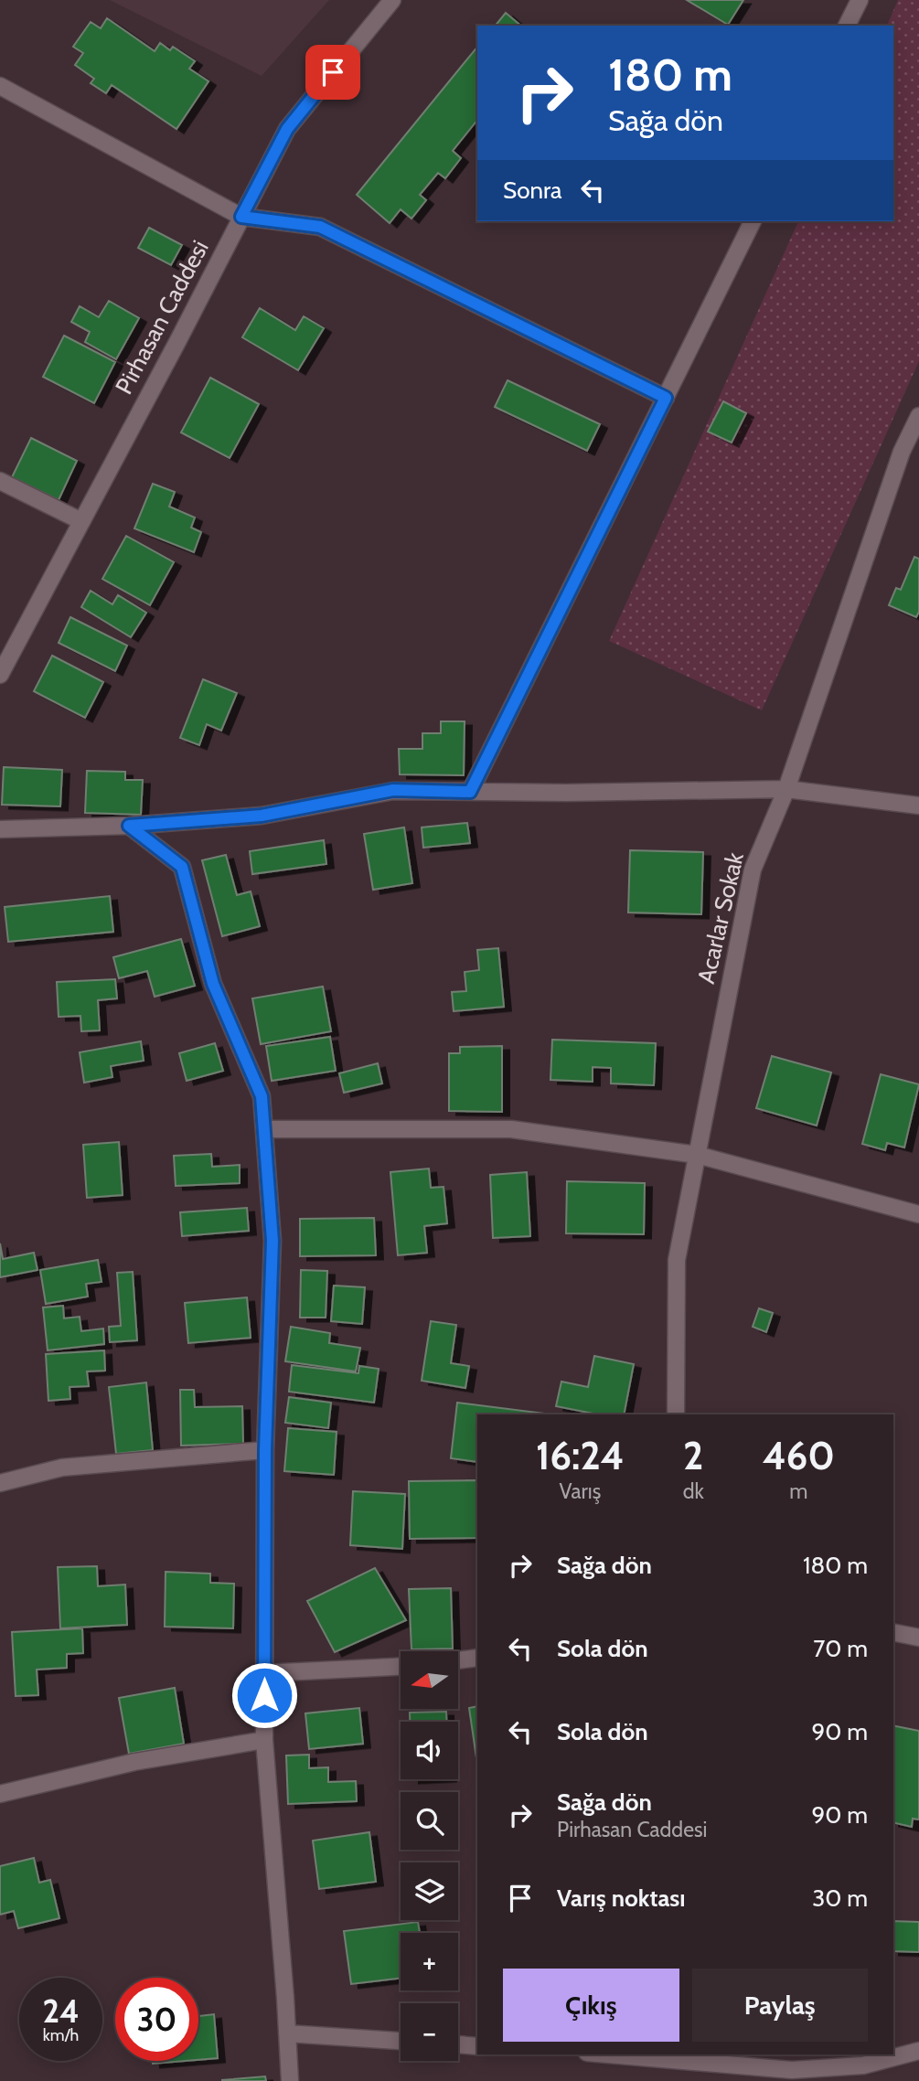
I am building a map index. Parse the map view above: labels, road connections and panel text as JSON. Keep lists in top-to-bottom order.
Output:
{
  "streets": {
    "street": ["Pirhasan Caddesi", "Acarlar Sokak"]
  },
  "north": "left",
  "page": {
    "turn": ["180 m", "Sağa dön"],
    "then": "Sonra",
    "eta": [
      "16:24",
      "Varış",
      "2",
      "dk",
      "460",
      "m"
    ],
    "list": [
      {
        "name": "Sağa dön",
        "value": "180 m"
      },
      {
        "name": "Sola dön",
        "value": "70 m"
      },
      {
        "name": "Sola dön",
        "value": "90 m"
      },
      {
        "name": "Sağa dön",
        "note": "Pirhasan Caddesi",
        "value": "90 m"
      },
      {
        "name": "Varış noktası",
        "value": "30 m"
      }
    ],
    "map_buttons": ["+", "−"],
    "buttons": ["Çıkış", "Paylaş"],
    "speed": "24 km/h",
    "limit": "30"
  }
}
